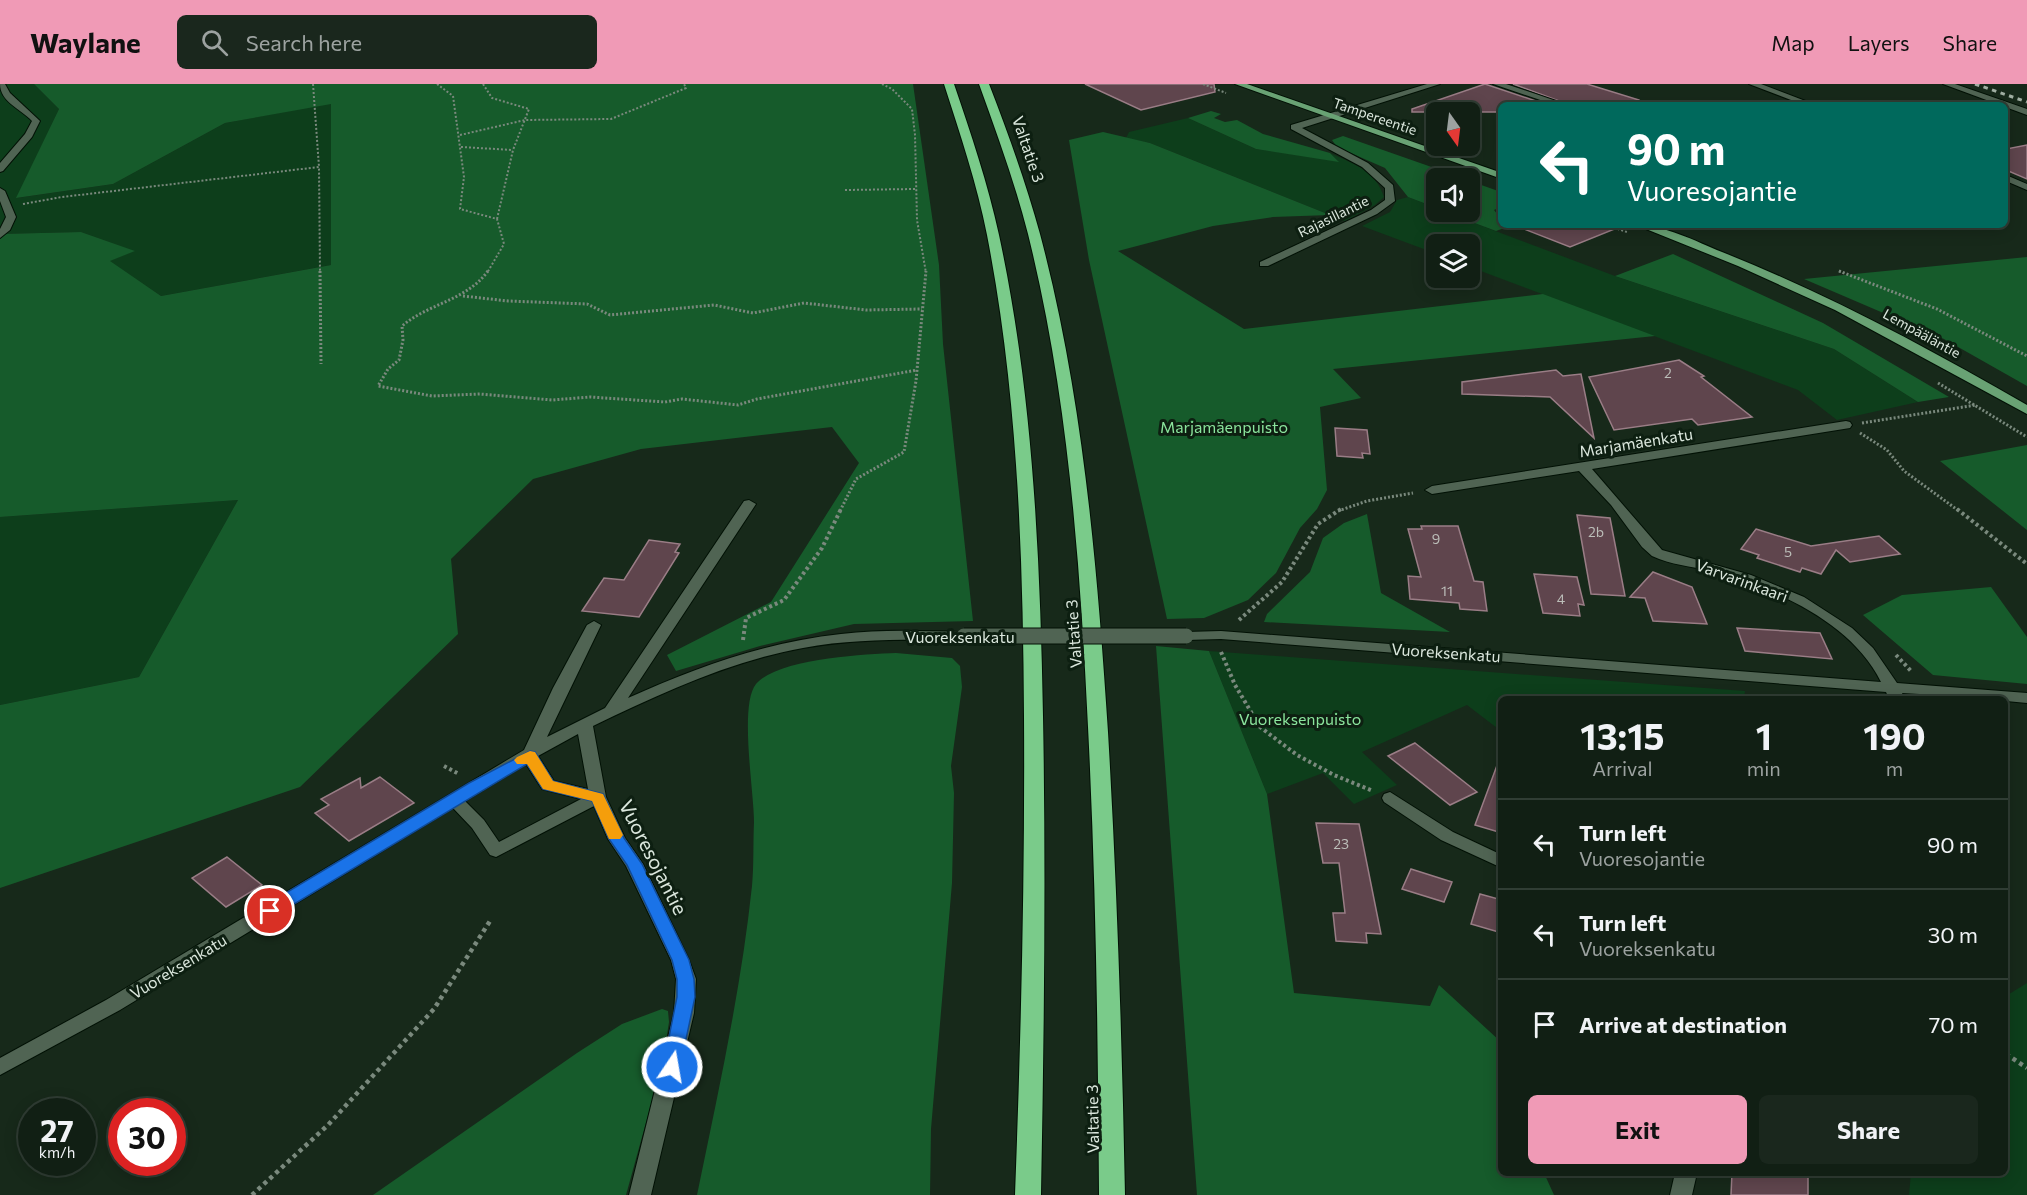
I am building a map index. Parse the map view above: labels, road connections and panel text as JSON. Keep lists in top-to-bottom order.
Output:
{
  "streets": {
    "highway": ["Valtatie 3"],
    "main road": ["Tampereentie", "Lempääläntie"],
    "street": [
      "Rajasillantie",
      "Marjamäenkatu",
      "Varvarinkaari",
      "Vuoreksenkatu",
      "Vuoresojantie"
    ]
  },
  "crossings": [
    ["Tampereentie", "Rajasillantie"],
    ["Marjamäenkatu", "Varvarinkaari"],
    ["Varvarinkaari", "Vuoreksenkatu"],
    ["Vuoreksenkatu", "Vuoresojantie"]
  ],
  "parks": ["Marjamäenpuisto", "Vuoreksenpuisto"],
  "house_numbers": [
    "2",
    "2b",
    "9",
    "5",
    "11",
    "4",
    "23"
  ],
  "north": "bottom",
  "page": {
    "header": "Waylane",
    "search": "Search here",
    "nav": ["Map", "Layers", "Share"],
    "turn": ["90 m", "Vuoresojantie"],
    "eta": [
      "13:15",
      "Arrival",
      "1",
      "min",
      "190",
      "m"
    ],
    "list": [
      {
        "name": "Turn left",
        "note": "Vuoresojantie",
        "value": "90 m"
      },
      {
        "name": "Turn left",
        "note": "Vuoreksenkatu",
        "value": "30 m"
      },
      {
        "name": "Arrive at destination",
        "value": "70 m"
      }
    ],
    "buttons": ["Exit", "Share"],
    "speed": "27 km/h",
    "limit": "30"
  }
}
